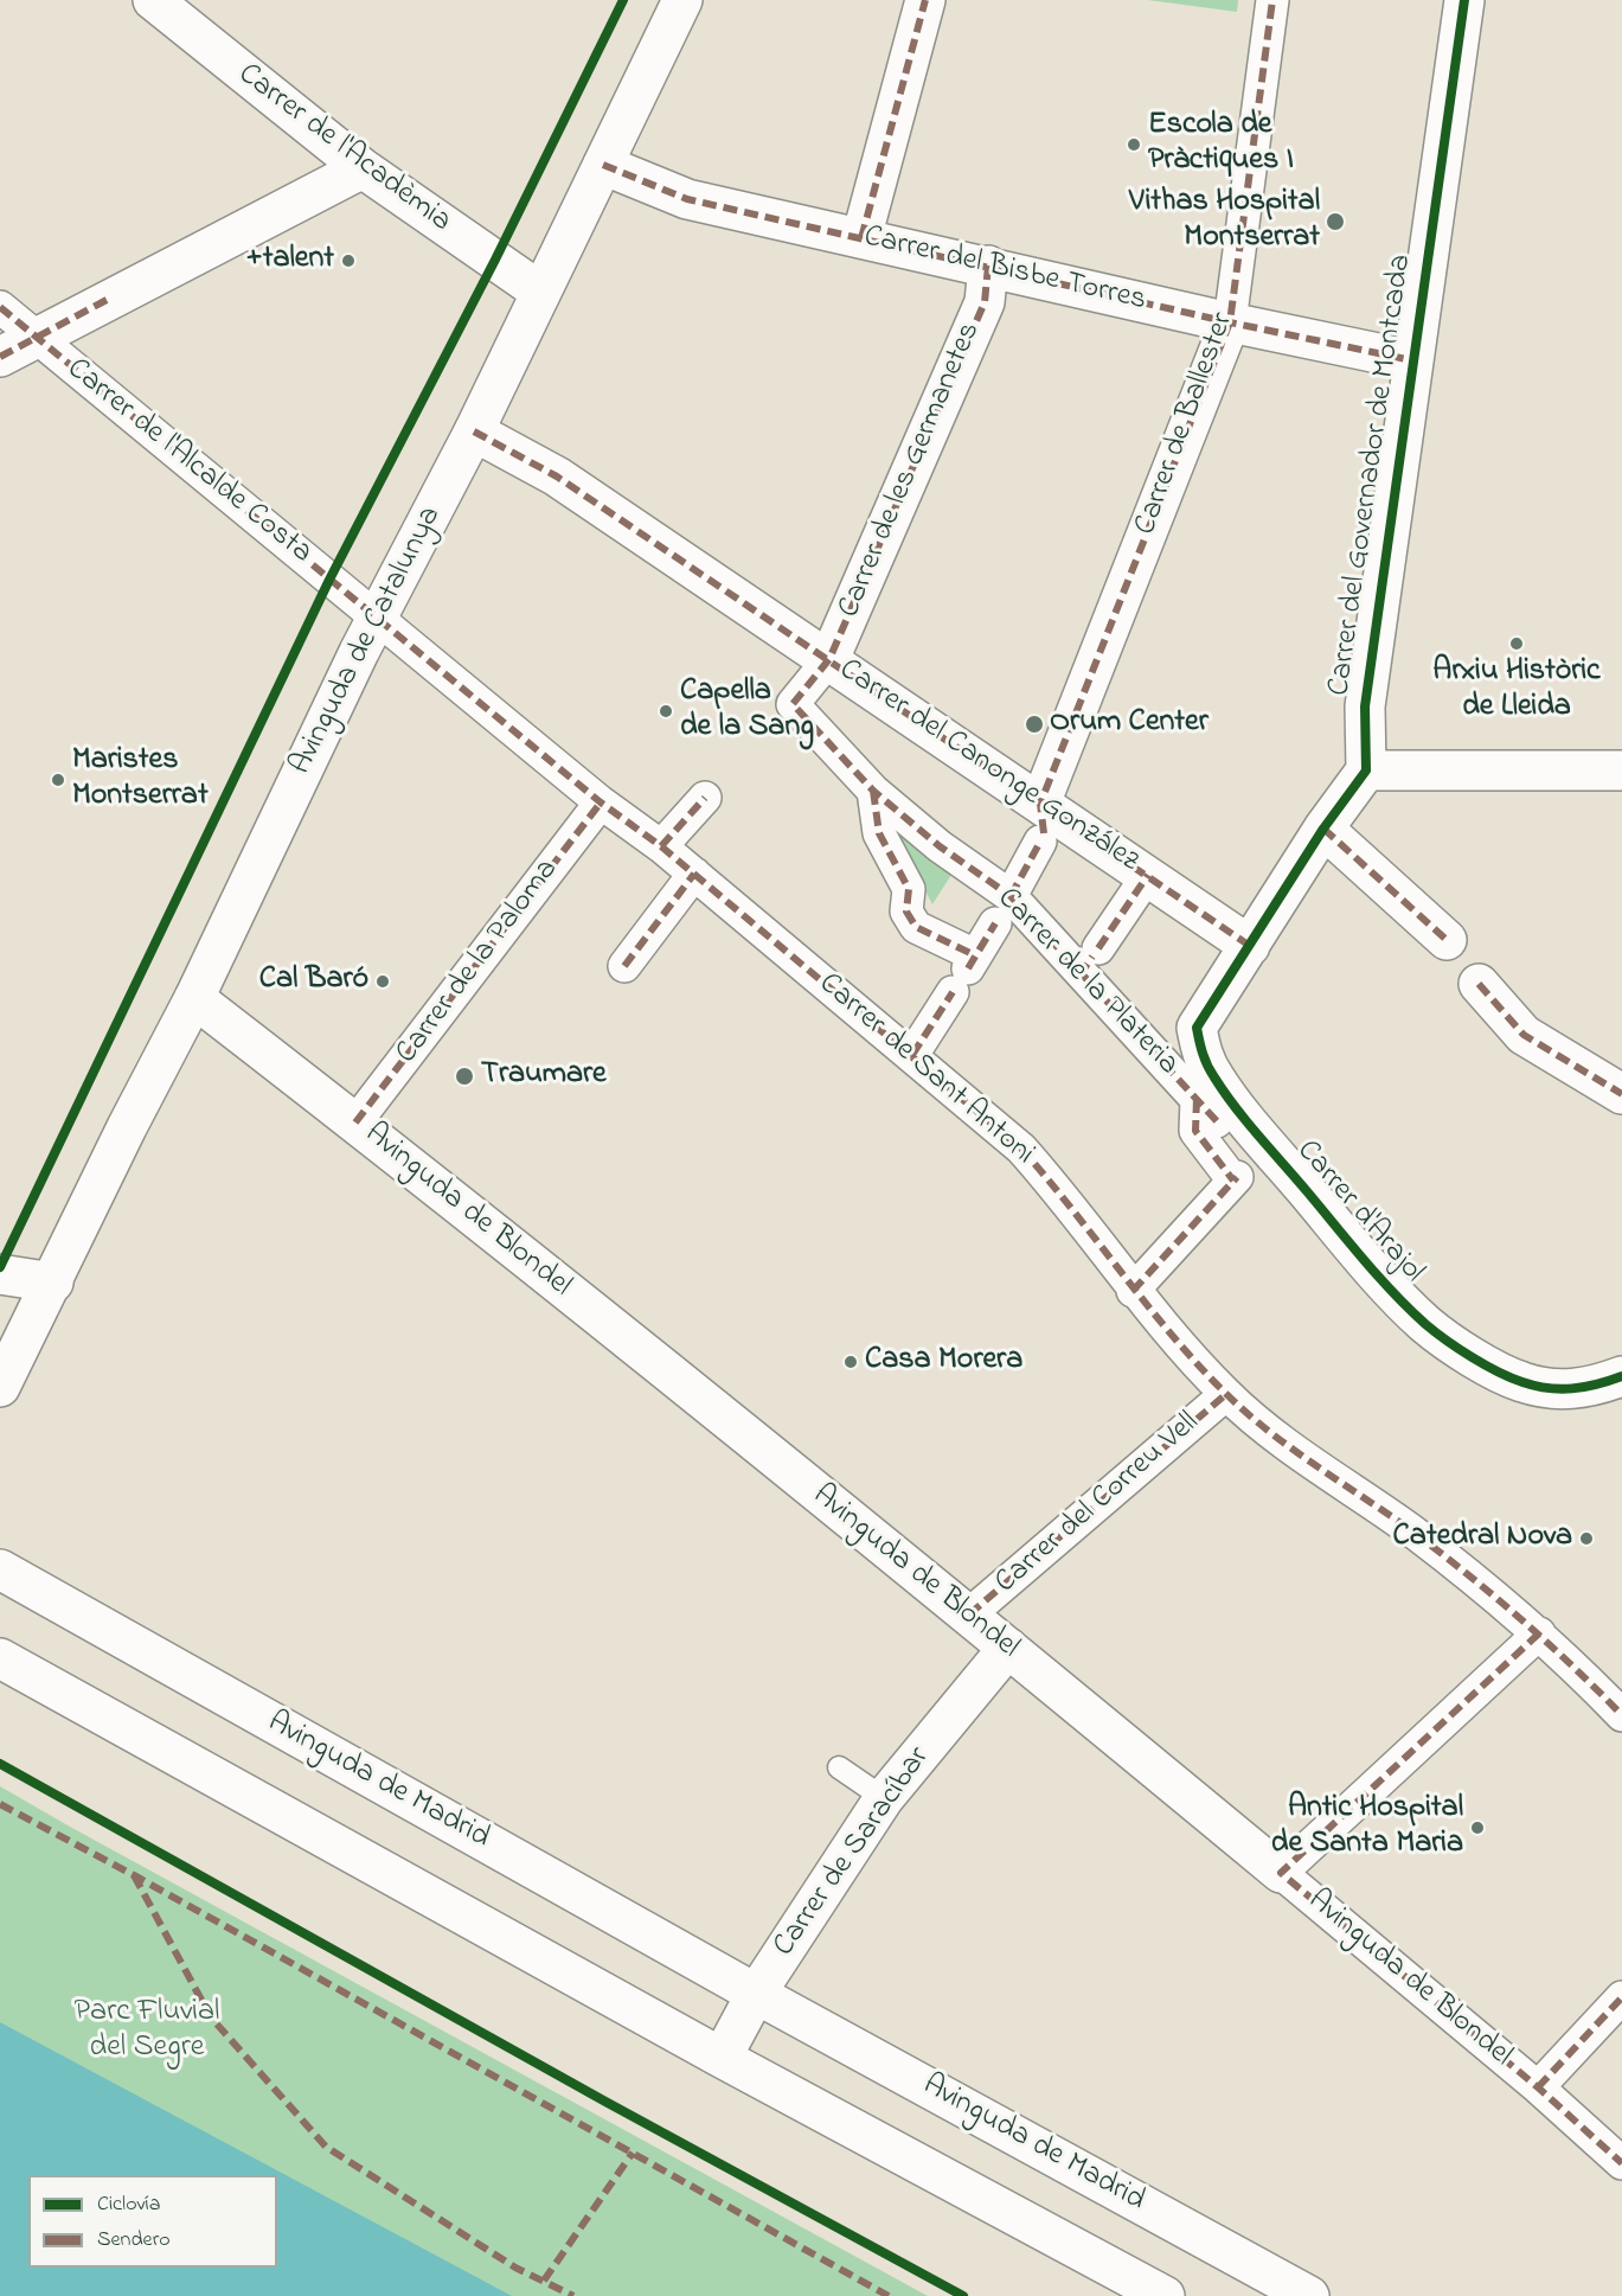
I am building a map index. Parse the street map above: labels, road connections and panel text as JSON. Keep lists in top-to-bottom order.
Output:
{
  "streets": {
    "street": [
      "Carrer de l'Acadèmia",
      "Carrer del Bisbe Torres",
      "Carrer de Ballester",
      "Carrer de l'Alcalde Costa",
      "Carrer de les Germanetes",
      "Carrer del Governador de Montcada",
      "Avinguda de Catalunya",
      "Carrer del Canonge González",
      "Carrer de la Paloma",
      "Carrer de la Plateria",
      "Carrer de Sant Antoni",
      "Avinguda de Blondel",
      "Carrer d'Arajol",
      "Carrer del Correu Vell",
      "Avinguda de Madrid",
      "Carrer de Saracíbar"
    ]
  },
  "crossings": [
    ["Carrer de l'Acadèmia", "Avinguda de Catalunya"],
    ["Carrer del Bisbe Torres", "Carrer de Ballester"],
    ["Carrer del Bisbe Torres", "Carrer de les Germanetes"],
    ["Carrer del Bisbe Torres", "Carrer del Governador de Montcada"],
    ["Carrer del Bisbe Torres", "Avinguda de Catalunya"],
    ["Carrer de Ballester", "Carrer del Canonge González"],
    ["Carrer de Ballester", "Carrer de la Plateria"],
    ["Carrer de l'Alcalde Costa", "Avinguda de Catalunya"],
    ["Carrer de l'Alcalde Costa", "Carrer de Sant Antoni"],
    ["Carrer de les Germanetes", "Carrer del Canonge González"],
    ["Carrer de les Germanetes", "Carrer de la Plateria"],
    ["Avinguda de Catalunya", "Carrer del Canonge González"],
    ["Avinguda de Catalunya", "Carrer de Sant Antoni"],
    ["Avinguda de Catalunya", "Avinguda de Blondel"],
    ["Carrer de la Paloma", "Carrer de Sant Antoni"],
    ["Carrer de la Paloma", "Avinguda de Blondel"],
    ["Carrer de la Plateria", "Carrer de Sant Antoni"],
    ["Carrer de la Plateria", "Carrer d'Arajol"],
    ["Carrer de Sant Antoni", "Carrer del Correu Vell"],
    ["Avinguda de Blondel", "Carrer del Correu Vell"],
    ["Avinguda de Blondel", "Carrer de Saracíbar"],
    ["Avinguda de Madrid", "Carrer de Saracíbar"]
  ],
  "parks": ["Parc Fluvial del Segre"],
  "places": [
    "Escola de Pràctiques I",
    "Vithas Hospital Montserrat",
    "+talent",
    "Arxiu Històric de Lleida",
    "Capella de la Sang",
    "Orum Center",
    "Maristes Montserrat",
    "Cal Baró",
    "Traumare",
    "Casa Morera",
    "Catedral Nova",
    "Antic Hospital de Santa Maria"
  ],
  "legend": ["Ciclovía", "Sendero"]
}
